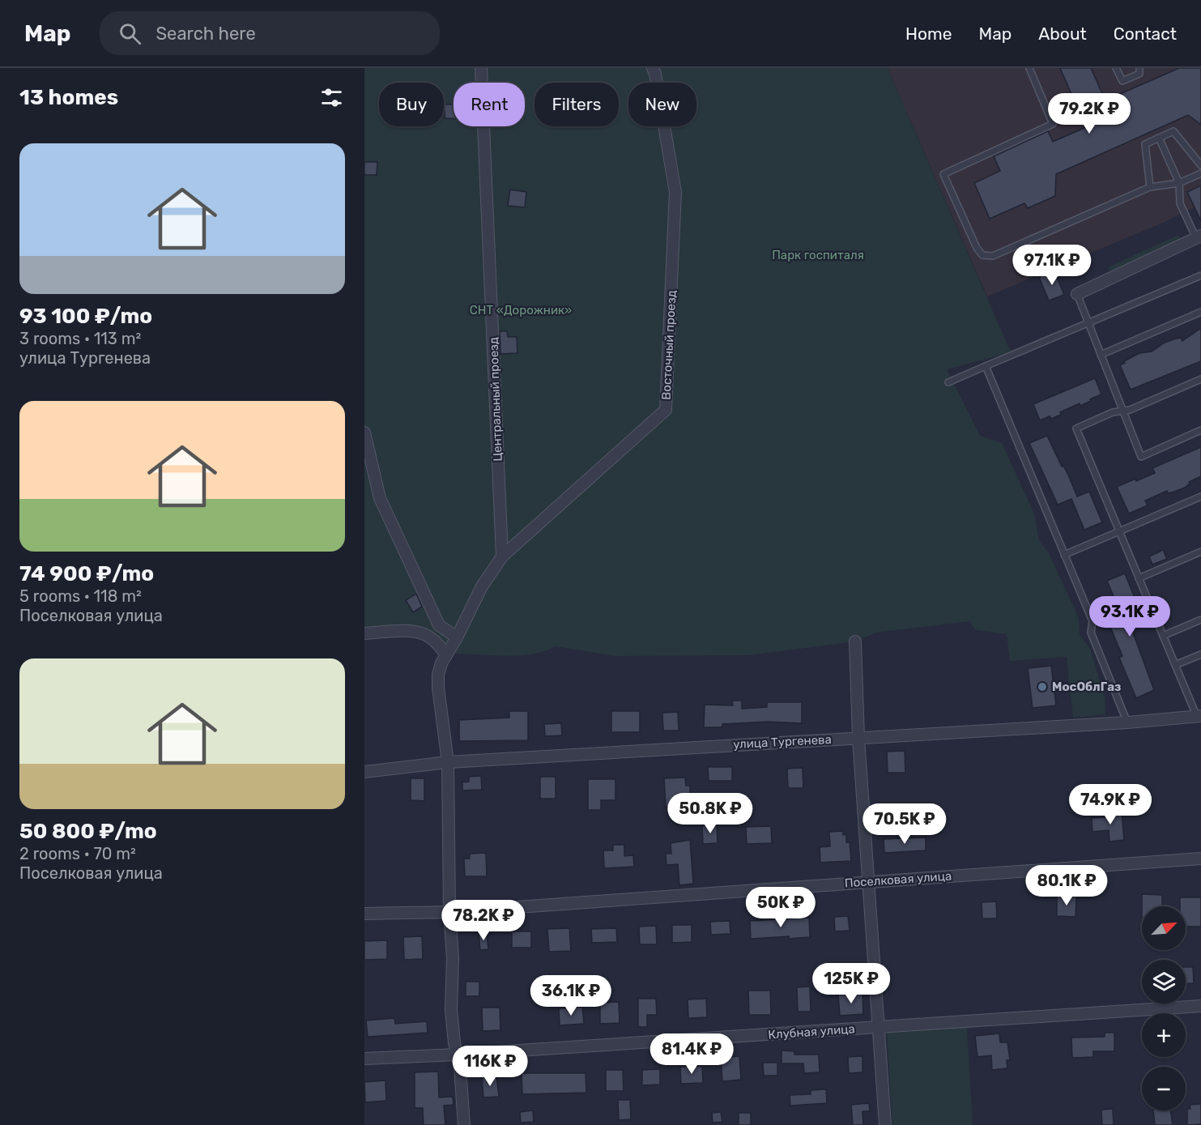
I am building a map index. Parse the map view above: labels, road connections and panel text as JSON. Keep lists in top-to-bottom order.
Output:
{
  "streets": {
    "street": [
      "Восточный проезд",
      "Центральный проезд",
      "улица Тургенева",
      "Поселковая улица",
      "Клубная улица"
    ]
  },
  "crossings": [
    ["Восточный проезд", "Центральный проезд"],
    ["Восточный проезд", "улица Тургенева"],
    ["Восточный проезд", "Поселковая улица"],
    ["Восточный проезд", "Клубная улица"]
  ],
  "parks": ["Парк госпиталя", "СНТ «Дорожник»"],
  "places": ["МосОблГаз"],
  "north": "top right",
  "page": {
    "header": "Map",
    "search": "Search here",
    "nav": [
      "Home",
      "Map",
      "About",
      "Contact"
    ],
    "heading": "13 homes",
    "chip": [
      "Buy",
      "Rent",
      "Filters",
      "New"
    ],
    "price": [
      "79.2K ₽",
      "97.1K ₽",
      "93.1K ₽",
      "74.9K ₽",
      "50.8K ₽",
      "70.5K ₽",
      "80.1K ₽",
      "50K ₽",
      "78.2K ₽",
      "125K ₽",
      "36.1K ₽",
      "81.4K ₽",
      "116K ₽"
    ],
    "list": [
      {
        "name": "93 100 ₽/mo",
        "note": "3 rooms · 113 m² · улица Тургенева"
      },
      {
        "name": "74 900 ₽/mo",
        "note": "5 rooms · 118 m² · Поселковая улица"
      },
      {
        "name": "50 800 ₽/mo",
        "note": "2 rooms · 70 m² · Поселковая улица"
      }
    ],
    "map_buttons": ["+", "−"]
  }
}
